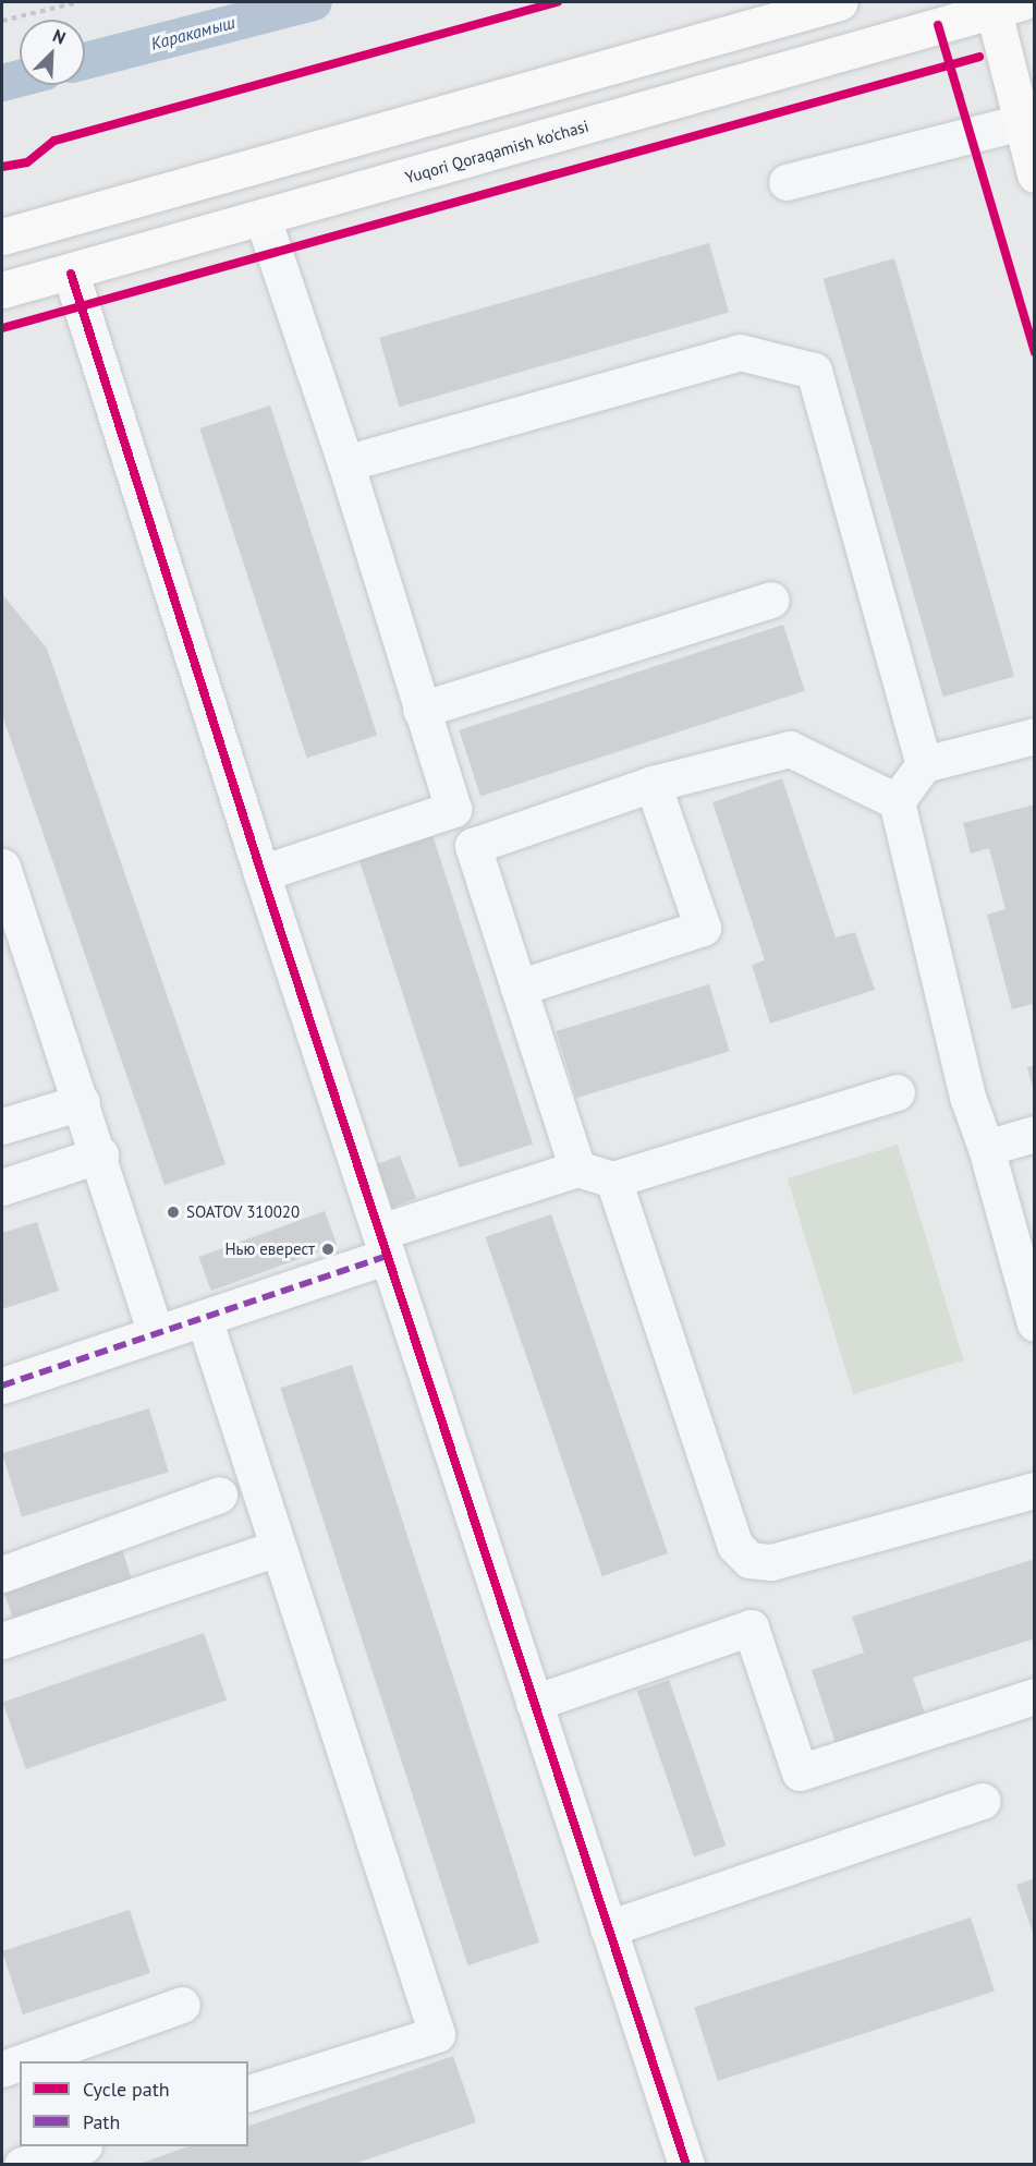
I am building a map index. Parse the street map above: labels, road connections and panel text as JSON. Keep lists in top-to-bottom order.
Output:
{
  "streets": {
    "main road": ["Yuqori Qoraqamish ko'chasi"]
  },
  "water": ["Каракамыш"],
  "places": ["SOATOV 310020", "Нью еверест"],
  "legend": ["Cycle path", "Path"],
  "north": "top right"
}
